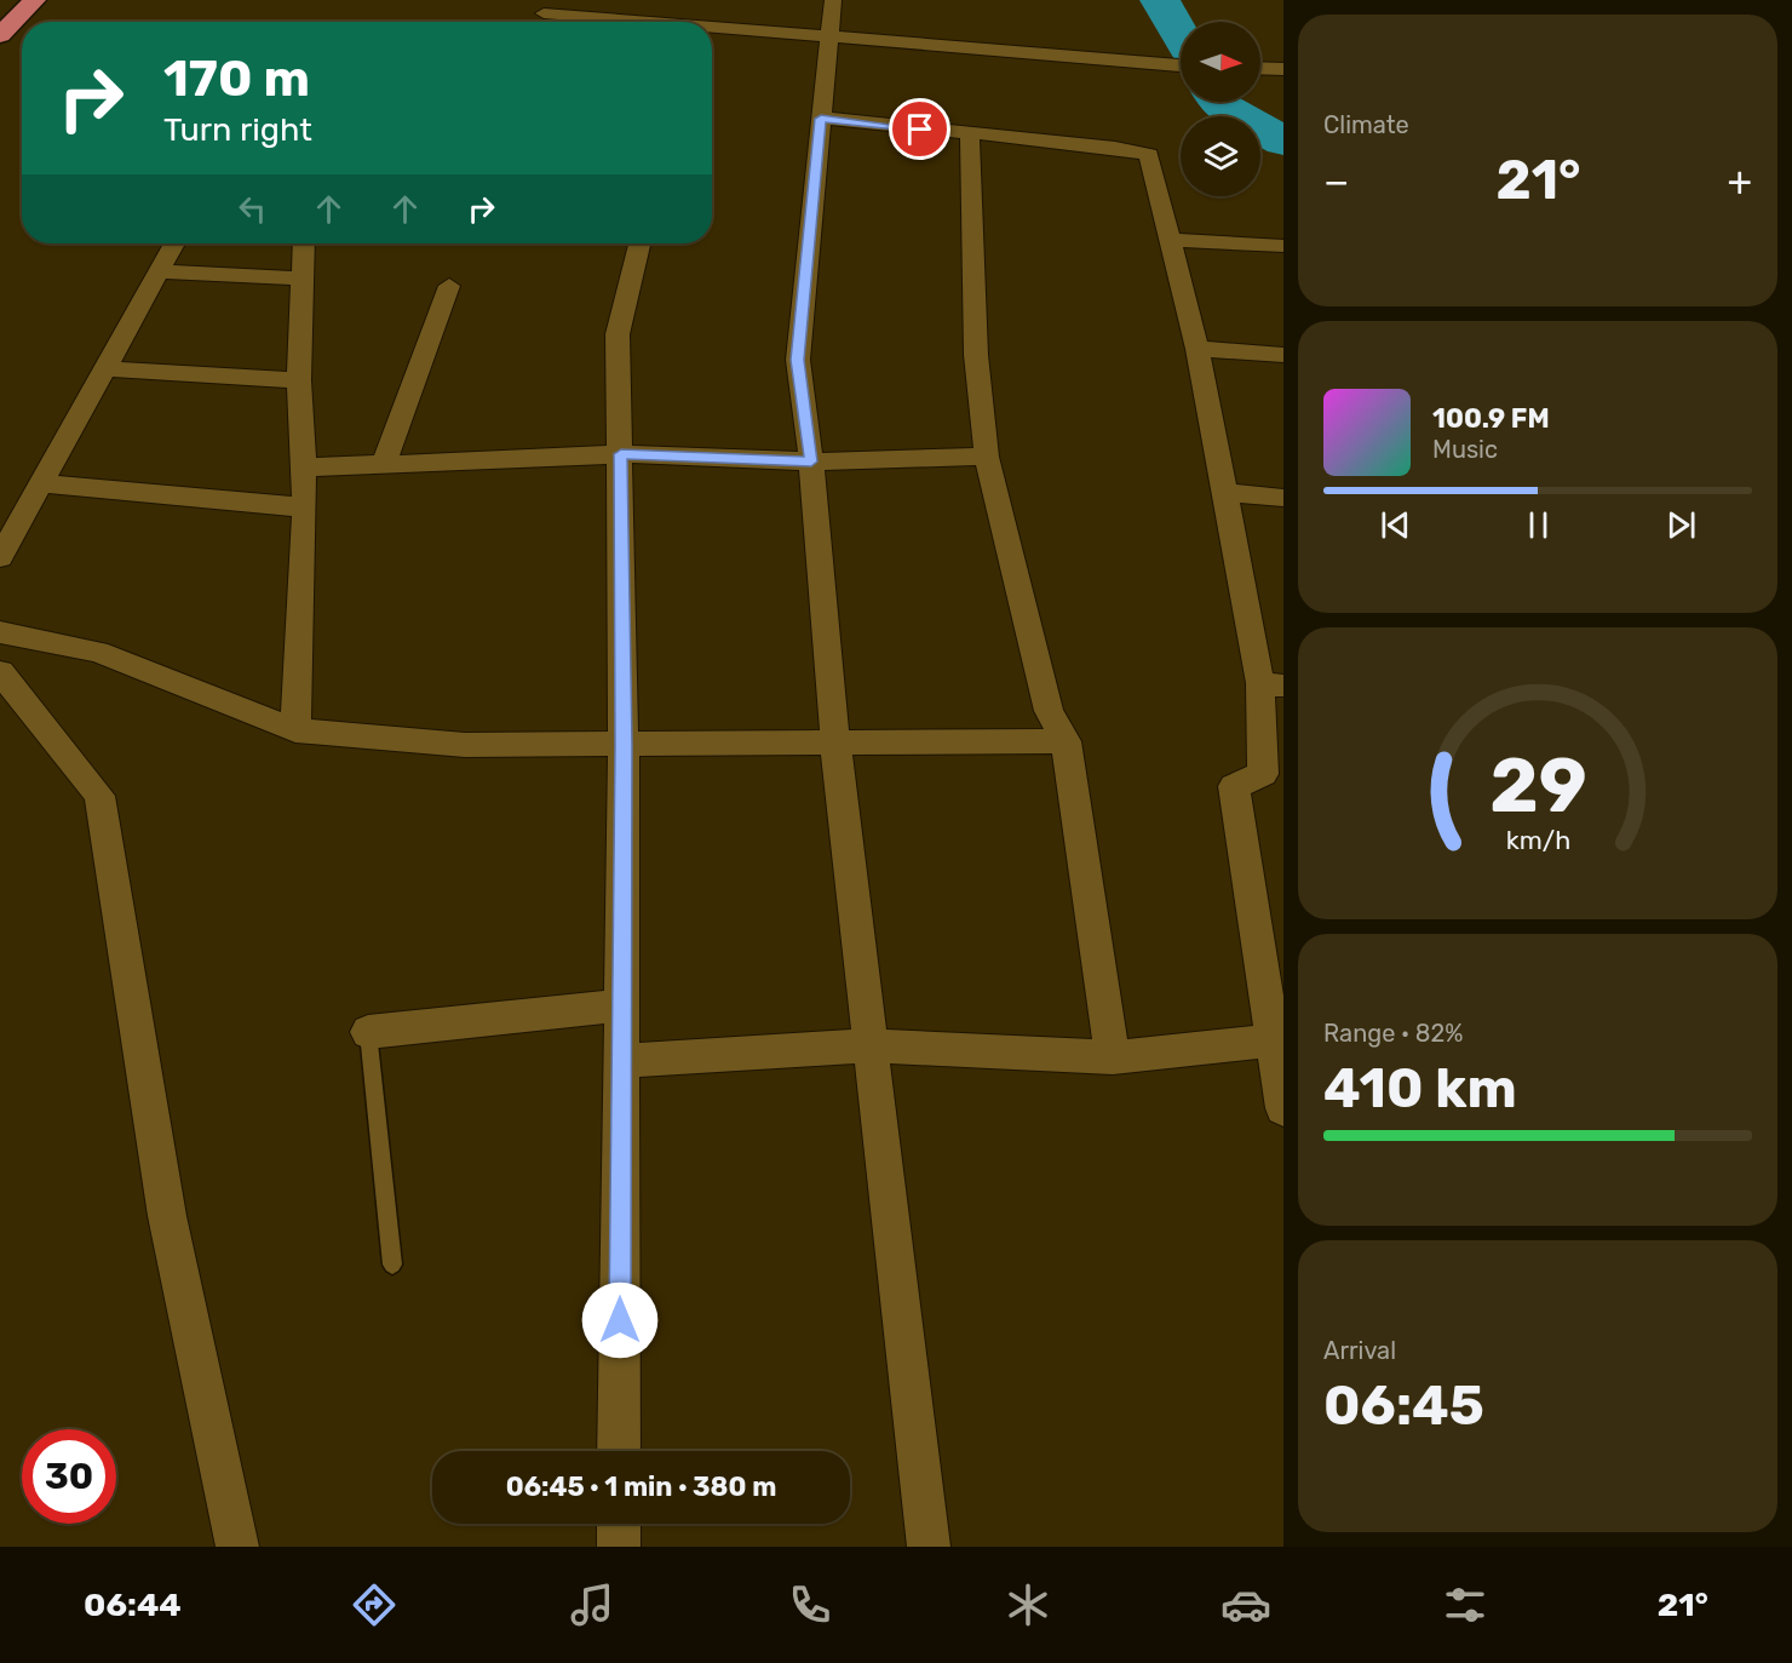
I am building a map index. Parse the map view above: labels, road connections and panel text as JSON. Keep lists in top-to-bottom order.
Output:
{
  "north": "right",
  "page": {
    "tile": [
      "Climate",
      ["Range · 82%", "410 km"],
      ["Arrival", "06:45"]
    ],
    "turn": ["170 m", "Turn right"],
    "heat": ["−", "21°", "+"],
    "song": ["100.9 FM", "Music"],
    "limit": "30",
    "trip": "06:45 · 1 min · 380 m",
    "tabs": ["06:44", "21°"],
    "gauge": ["29", "km/h"]
  }
}
